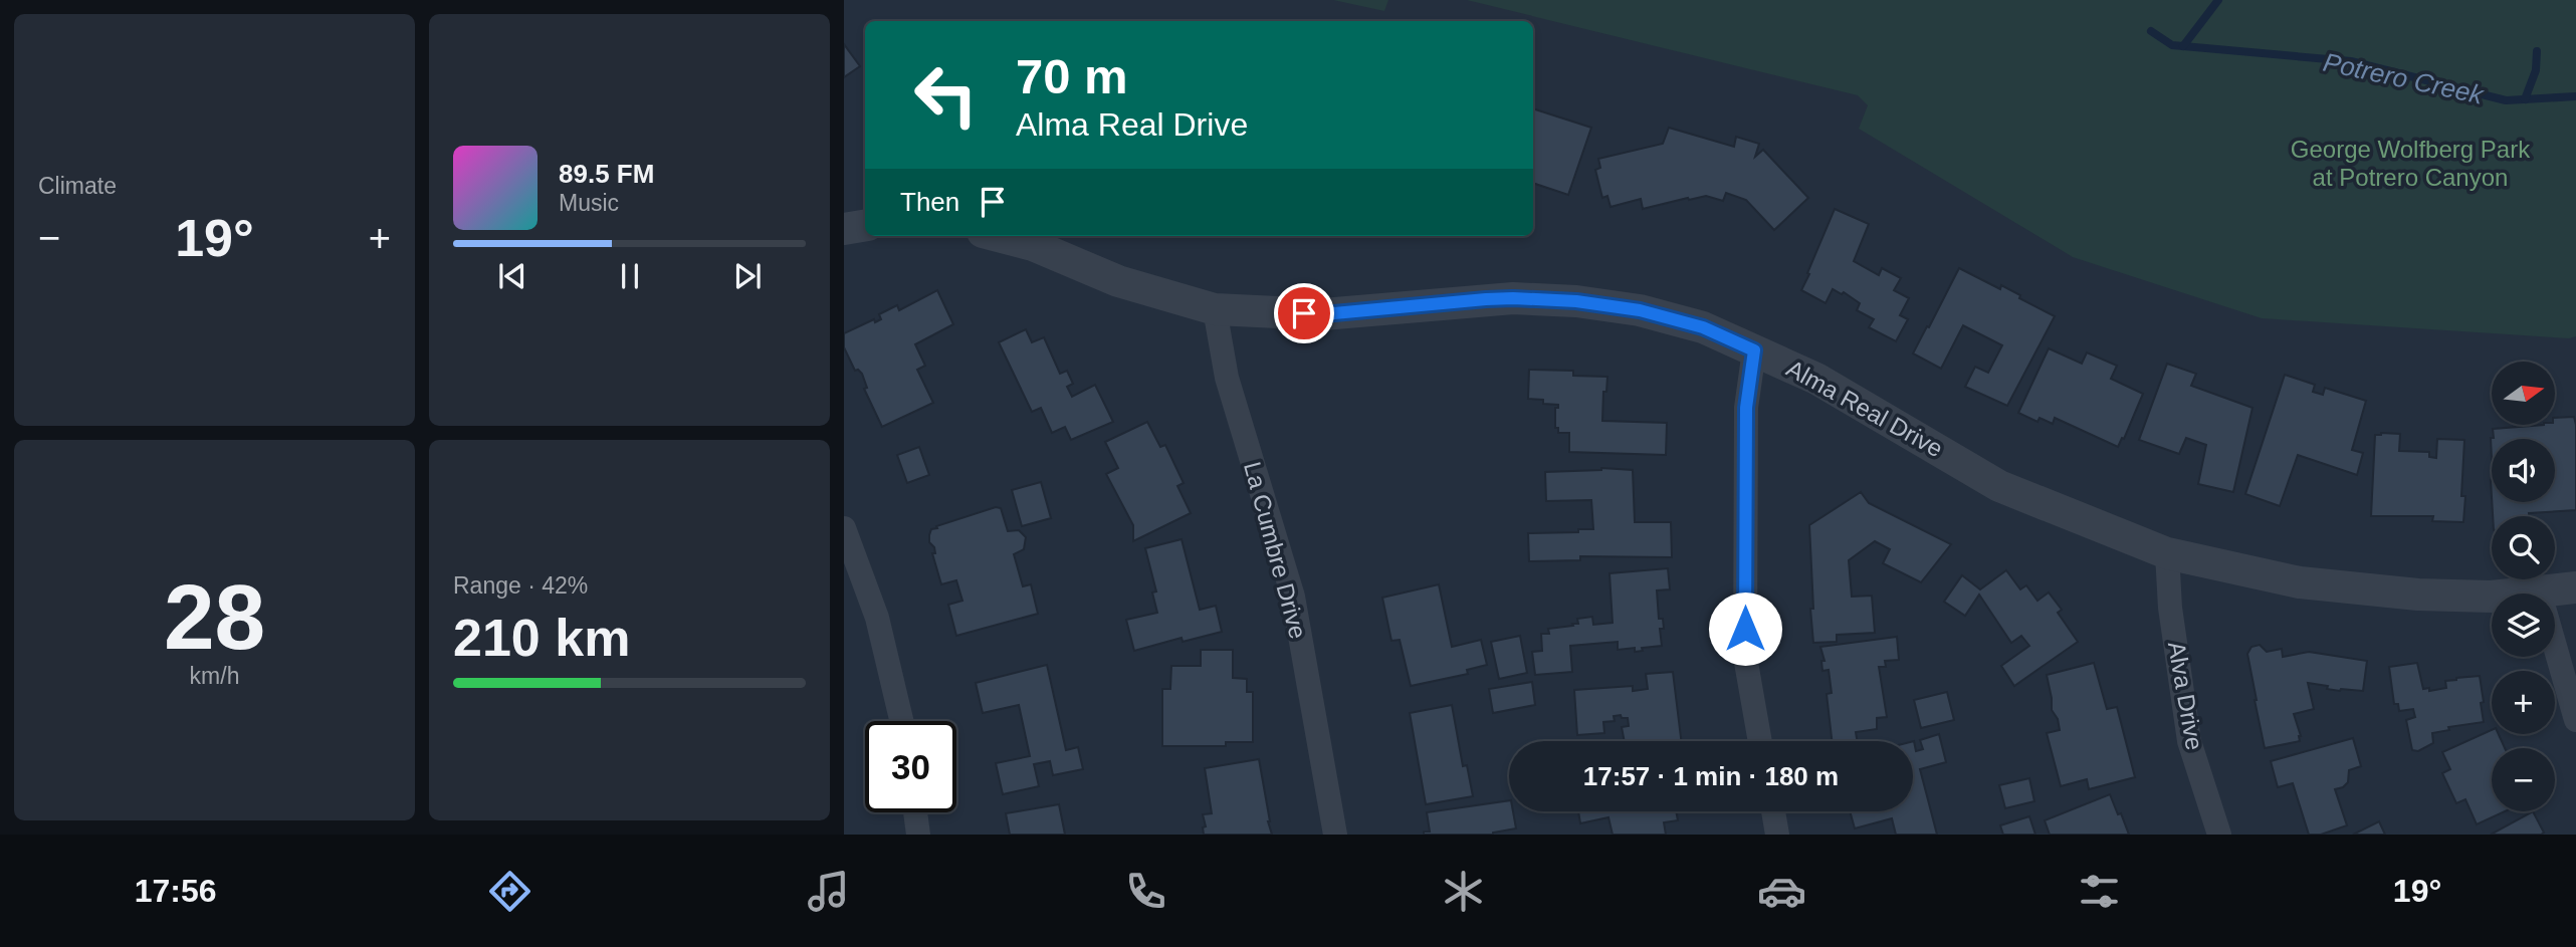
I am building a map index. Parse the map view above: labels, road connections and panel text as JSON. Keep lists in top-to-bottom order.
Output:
{
  "streets": {
    "street": ["Alma Real Drive", "La Cumbre Drive", "Alva Drive"]
  },
  "crossings": [
    ["Alma Real Drive", "La Cumbre Drive"],
    ["Alma Real Drive", "Alva Drive"]
  ],
  "water": ["Potrero Creek"],
  "parks": ["George Wolfberg Park at Potrero Canyon"],
  "north": "right",
  "page": {
    "tile": [
      "Climate",
      ["28", "km/h"],
      ["Range · 42%", "210 km"]
    ],
    "turn": ["70 m", "Alma Real Drive"],
    "song": ["89.5 FM", "Music"],
    "then": "Then",
    "heat": ["−", "19°", "+"],
    "map_buttons": ["+", "−"],
    "limit": "30",
    "trip": "17:57 · 1 min · 180 m",
    "tabs": ["17:56", "19°"]
  }
}
